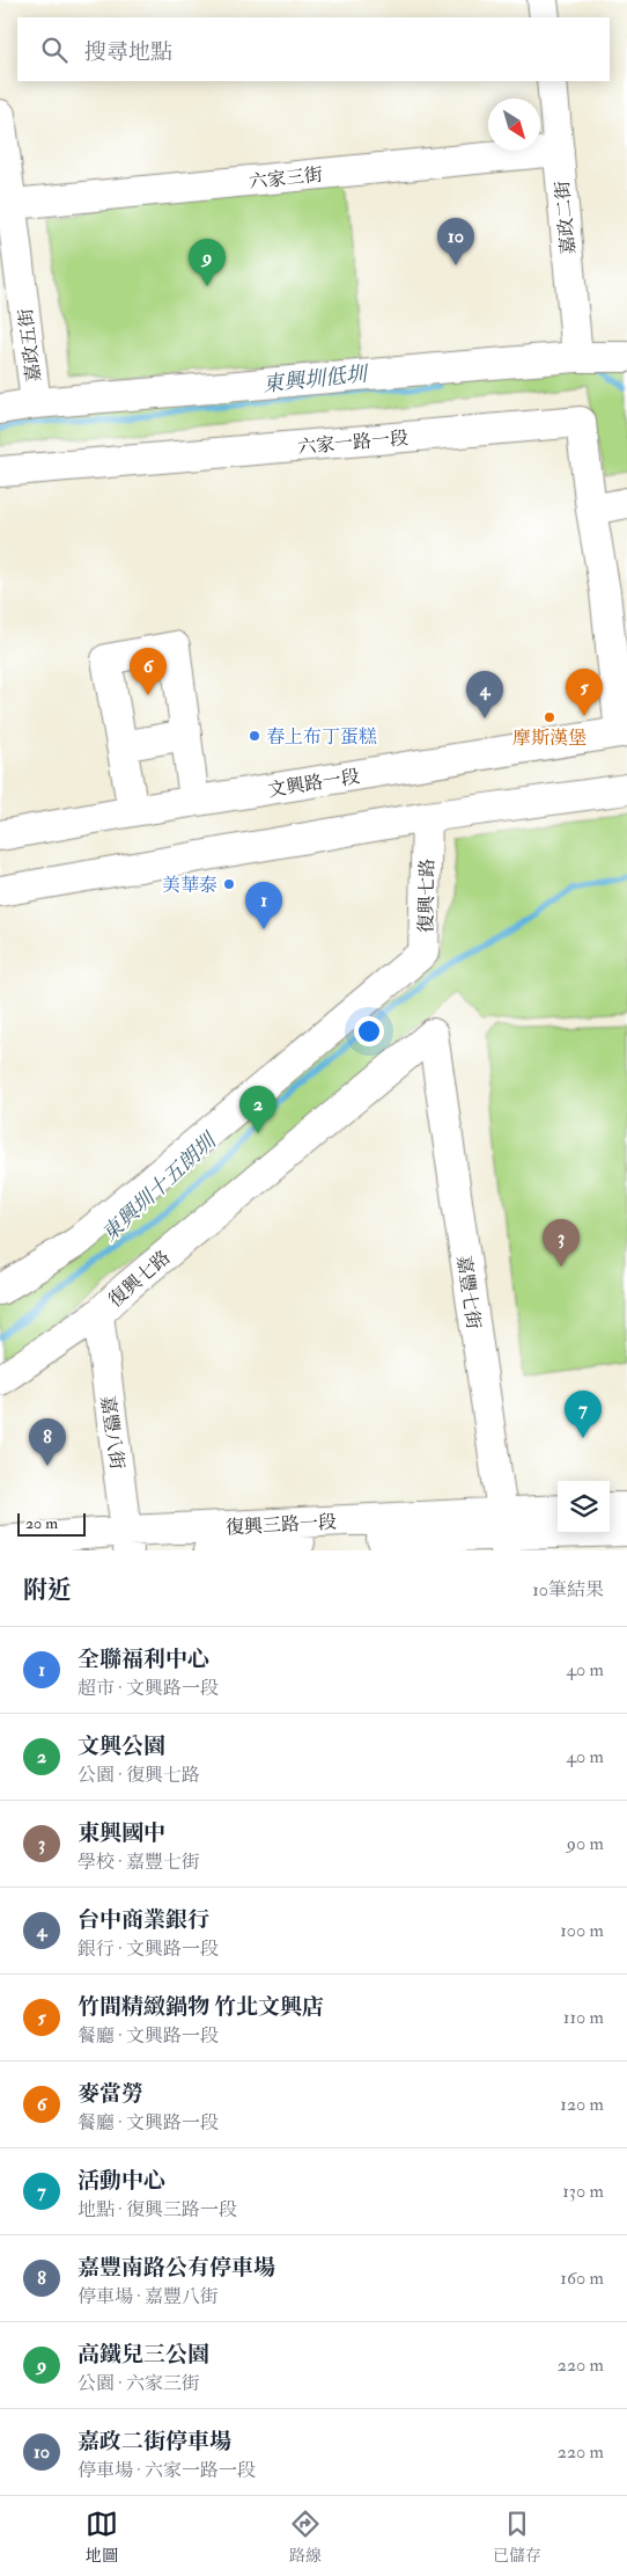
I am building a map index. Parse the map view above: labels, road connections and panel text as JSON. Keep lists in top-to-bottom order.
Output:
{
  "streets": {
    "street": [
      "六家三街",
      "嘉政二街",
      "嘉政五街",
      "六家一路一段",
      "文興路一段",
      "復興七路",
      "嘉豐七街",
      "嘉豐八街",
      "復興三路一段"
    ]
  },
  "crossings": [
    ["六家三街", "嘉政二街"],
    ["六家三街", "嘉政五街"],
    ["復興七路", "嘉豐七街"],
    ["復興七路", "嘉豐八街"],
    ["嘉豐七街", "復興三路一段"],
    ["嘉豐八街", "復興三路一段"]
  ],
  "water": ["東興圳低圳", "東興圳十五朗圳"],
  "places": ["摩斯漢堡", "春上布丁蛋糕", "美華泰"],
  "scale_bar": "20 m",
  "north": "bottom right",
  "page": {
    "search": "搜尋地點",
    "pins": [
      "10",
      "9",
      "6",
      "5",
      "4",
      "1",
      "2",
      "3",
      "7",
      "8"
    ],
    "scale": "20 m",
    "heading": ["附近", "10筆結果"],
    "list": [
      {
        "mark": "1",
        "name": "全聯福利中心",
        "note": "超市 · 文興路一段",
        "value": "40 m"
      },
      {
        "mark": "2",
        "name": "文興公園",
        "note": "公園 · 復興七路",
        "value": "40 m"
      },
      {
        "mark": "3",
        "name": "東興國中",
        "note": "學校 · 嘉豐七街",
        "value": "90 m"
      },
      {
        "mark": "4",
        "name": "台中商業銀行",
        "note": "銀行 · 文興路一段",
        "value": "100 m"
      },
      {
        "mark": "5",
        "name": "竹間精緻鍋物 竹北文興店",
        "note": "餐廳 · 文興路一段",
        "value": "110 m"
      },
      {
        "mark": "6",
        "name": "麥當勞",
        "note": "餐廳 · 文興路一段",
        "value": "120 m"
      },
      {
        "mark": "7",
        "name": "活動中心",
        "note": "地點 · 復興三路一段",
        "value": "130 m"
      },
      {
        "mark": "8",
        "name": "嘉豐南路公有停車場",
        "note": "停車場 · 嘉豐八街",
        "value": "160 m"
      },
      {
        "mark": "9",
        "name": "高鐵兒三公園",
        "note": "公園 · 六家三街",
        "value": "220 m"
      },
      {
        "mark": "10",
        "name": "嘉政二街停車場",
        "note": "停車場 · 六家一路一段",
        "value": "220 m"
      }
    ],
    "nav": ["地圖", "路線", "已儲存"]
  }
}
